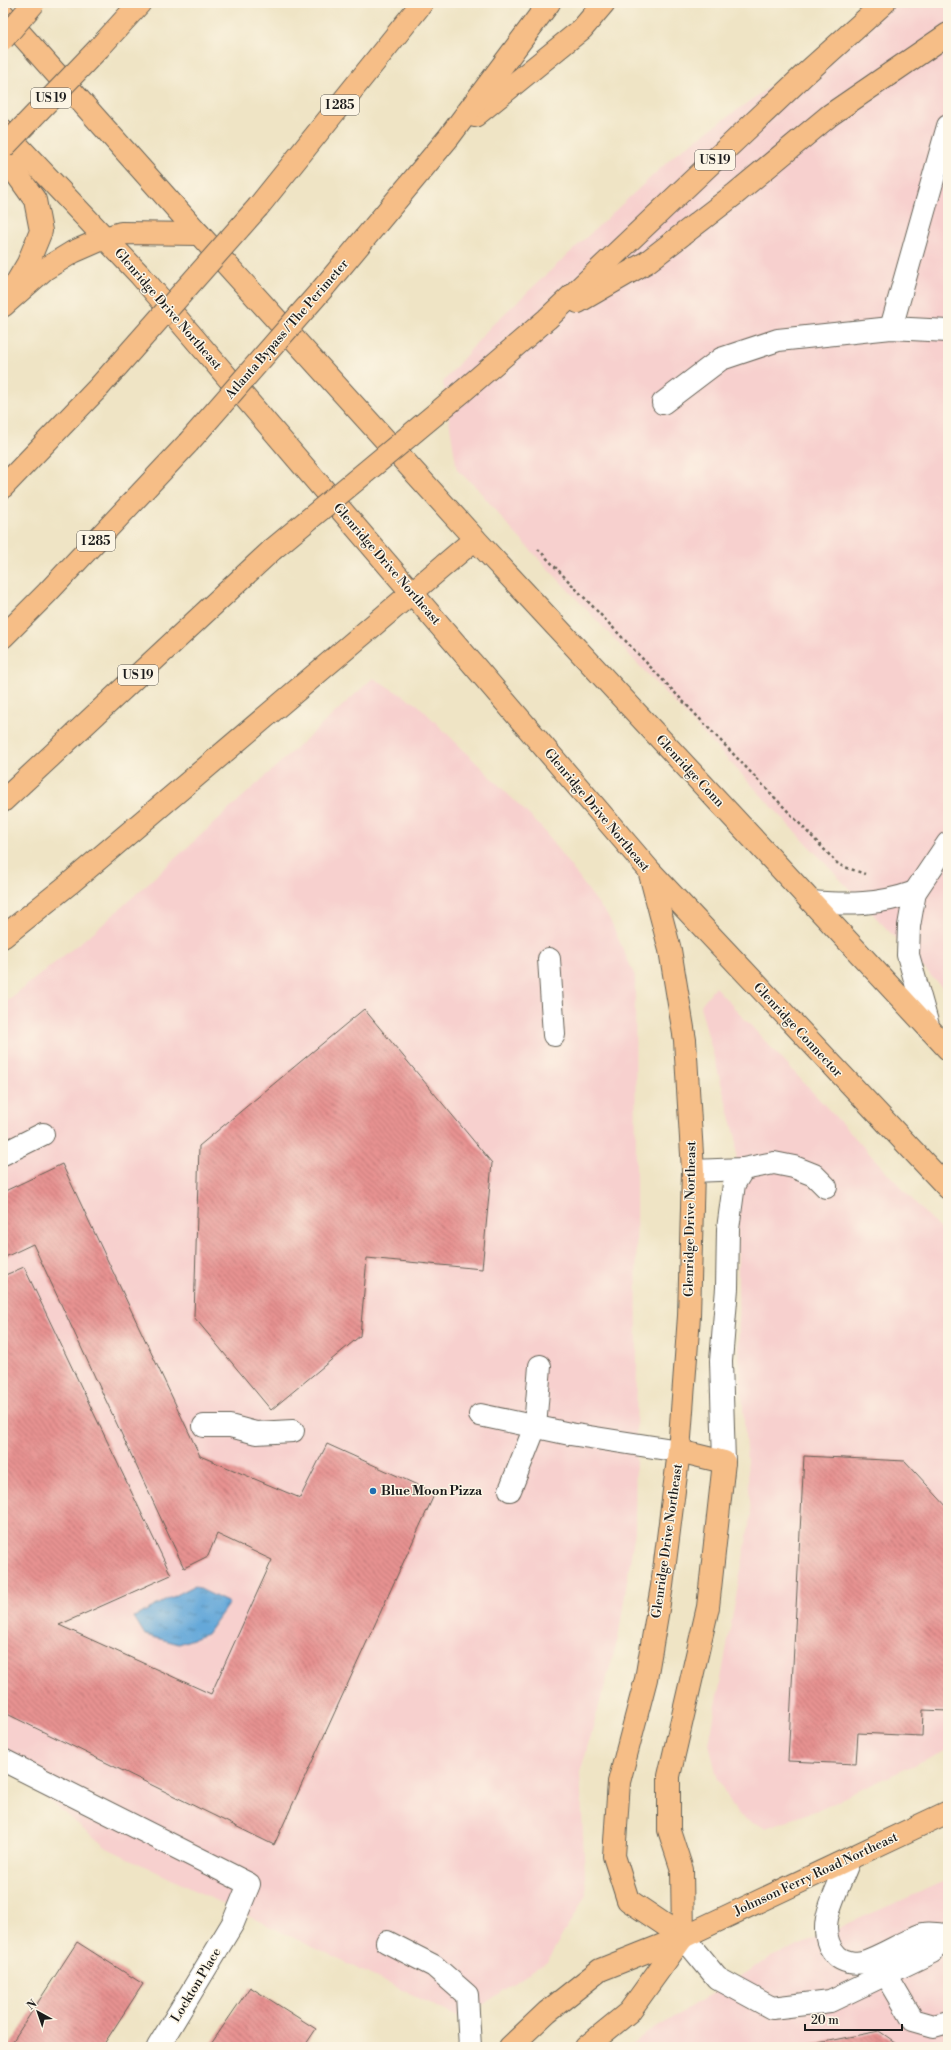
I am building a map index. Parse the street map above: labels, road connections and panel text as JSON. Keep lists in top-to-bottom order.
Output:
{
  "streets": {
    "main road": [
      "US 19",
      "I 285",
      "Glenridge Drive Northeast",
      "Atlanta Bypass / The Perimeter",
      "Glenridge Conn",
      "Glenridge Connector",
      "Johnson Ferry Road Northeast"
    ],
    "street": ["Lockton Place"]
  },
  "crossings": [
    ["Glenridge Drive Northeast", "Glenridge Connector"],
    ["Glenridge Drive Northeast", "Johnson Ferry Road Northeast"]
  ],
  "places": ["Blue Moon Pizza"],
  "scale_bar": "20 m",
  "north": "top left"
}
